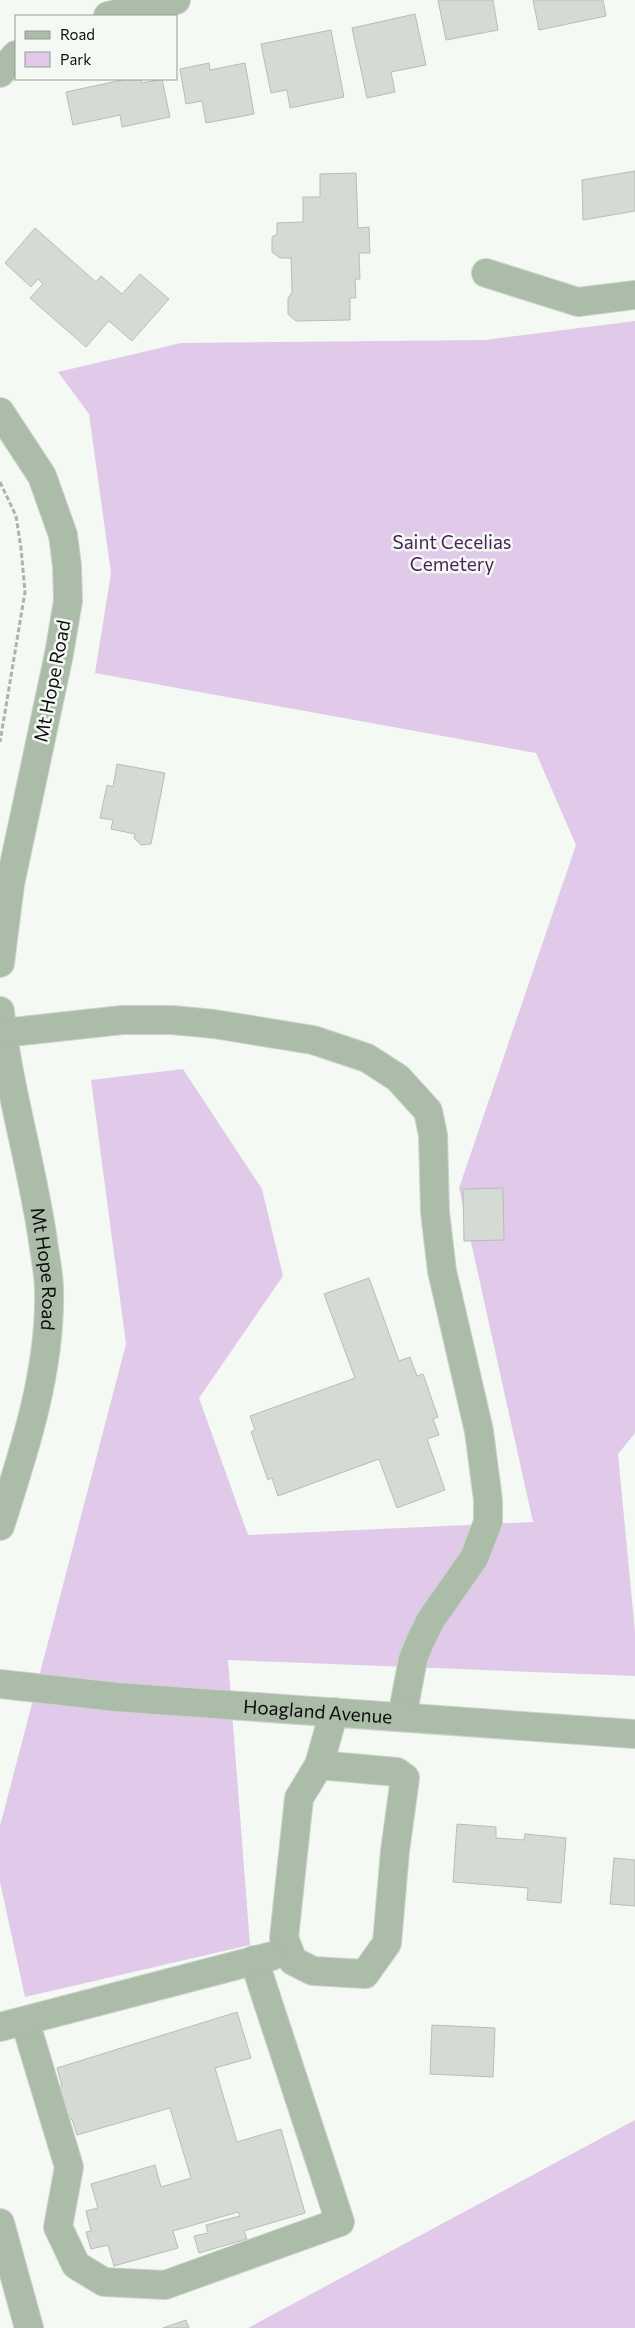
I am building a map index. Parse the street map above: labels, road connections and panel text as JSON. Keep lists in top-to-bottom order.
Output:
{
  "streets": {
    "street": ["Mt Hope Road", "Hoagland Avenue"]
  },
  "parks": ["Saint Cecelias Cemetery"],
  "legend": ["Road", "Park"]
}
